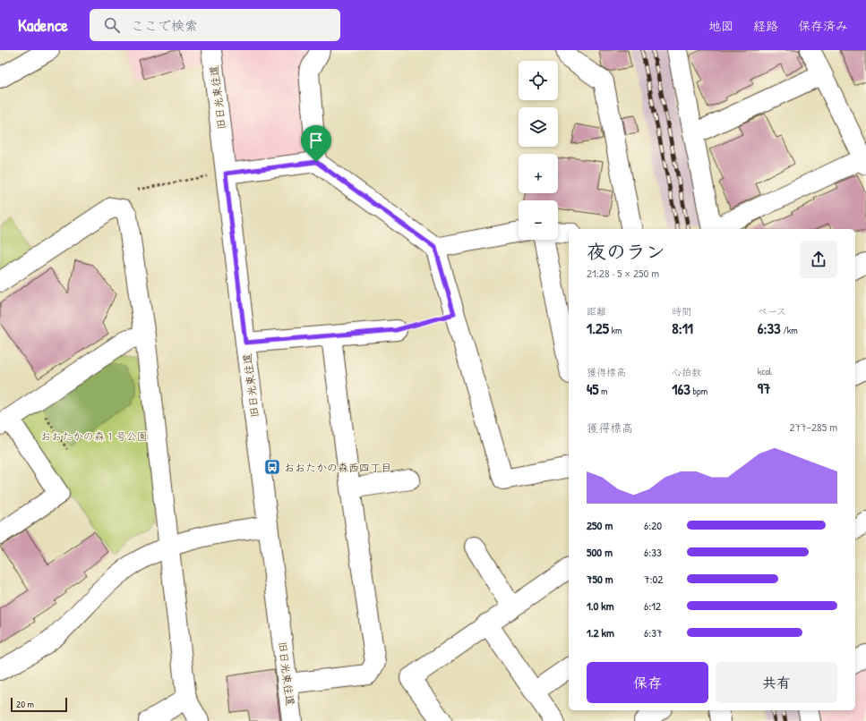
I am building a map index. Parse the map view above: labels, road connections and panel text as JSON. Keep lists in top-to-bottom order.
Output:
{
  "streets": {
    "street": ["旧日光東往還"]
  },
  "parks": ["おおたかの森１号公園"],
  "places": {
    "bus stop": ["おおたかの森西四丁目"]
  },
  "scale_bar": "20 m",
  "page": {
    "header": "Kadence",
    "search": "ここで検索",
    "nav": ["地図", "経路", "保存済み"],
    "map_buttons": ["+", "−"],
    "heading": ["夜のラン", "21:28 · 5 × 250 m"],
    "stats": [
      ["距離", "1.25 km"],
      ["時間", "8:11"],
      ["ペース", "6:33 /km"],
      ["獲得標高", "45 m"],
      ["心拍数", "163 bpm"],
      ["kcal", "97"]
    ],
    "chart": ["獲得標高", "277–285 m"],
    "list": [
      {
        "name": "250 m",
        "note": "6:20"
      },
      {
        "name": "500 m",
        "note": "6:33"
      },
      {
        "name": "750 m",
        "note": "7:02"
      },
      {
        "name": "1.0 km",
        "note": "6:12"
      },
      {
        "name": "1.2 km",
        "note": "6:37"
      }
    ],
    "buttons": ["保存", "共有"],
    "scale": "20 m"
  }
}
